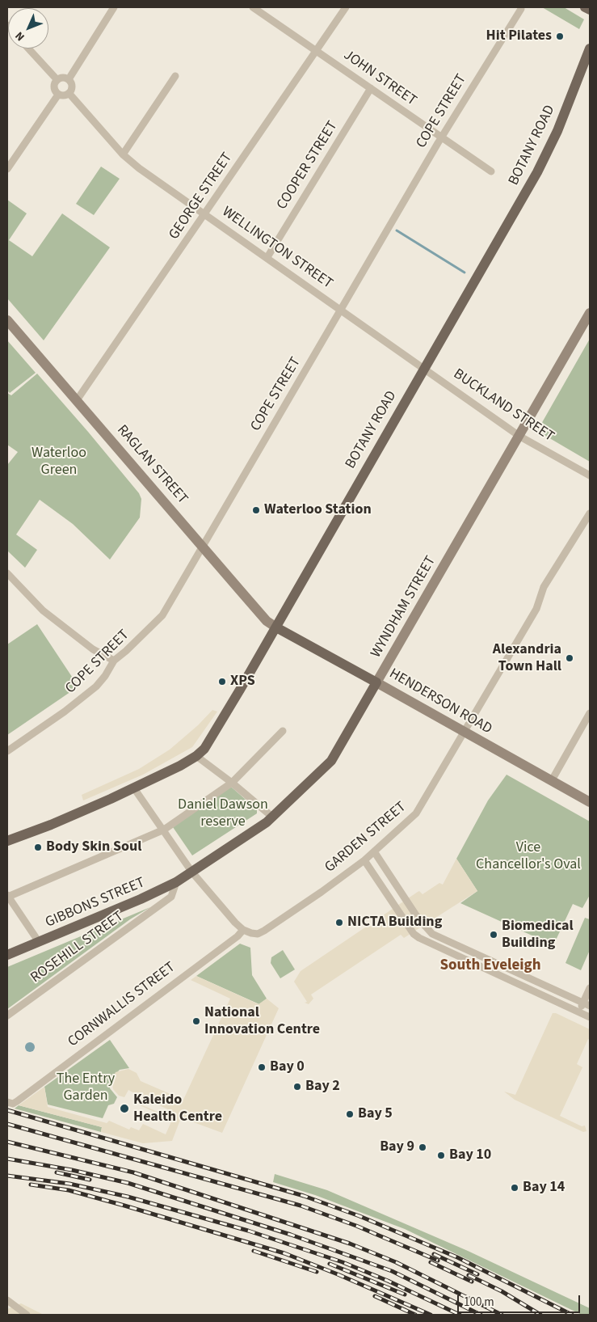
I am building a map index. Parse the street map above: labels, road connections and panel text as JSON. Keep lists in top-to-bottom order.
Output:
{
  "streets": {
    "main road": [
      "BOTANY ROAD",
      "RAGLAN STREET",
      "WYNDHAM STREET",
      "HENDERSON ROAD",
      "GIBBONS STREET"
    ],
    "street": [
      "JOHN STREET",
      "COPE STREET",
      "COOPER STREET",
      "GEORGE STREET",
      "WELLINGTON STREET",
      "BUCKLAND STREET",
      "GARDEN STREET",
      "ROSEHILL STREET",
      "CORNWALLIS STREET"
    ]
  },
  "crossings": [
    ["JOHN STREET", "COPE STREET"],
    ["JOHN STREET", "COOPER STREET"],
    ["JOHN STREET", "GEORGE STREET"],
    ["COPE STREET", "WELLINGTON STREET"],
    ["COPE STREET", "RAGLAN STREET"],
    ["BOTANY ROAD", "WELLINGTON STREET"],
    ["BOTANY ROAD", "BUCKLAND STREET"],
    ["BOTANY ROAD", "RAGLAN STREET"],
    ["BOTANY ROAD", "HENDERSON ROAD"],
    ["COOPER STREET", "WELLINGTON STREET"],
    ["GEORGE STREET", "WELLINGTON STREET"],
    ["GEORGE STREET", "RAGLAN STREET"],
    ["WELLINGTON STREET", "BUCKLAND STREET"],
    ["BUCKLAND STREET", "WYNDHAM STREET"],
    ["RAGLAN STREET", "HENDERSON ROAD"],
    ["WYNDHAM STREET", "HENDERSON ROAD"],
    ["WYNDHAM STREET", "GIBBONS STREET"],
    ["HENDERSON ROAD", "GARDEN STREET"],
    ["GARDEN STREET", "CORNWALLIS STREET"],
    ["GIBBONS STREET", "ROSEHILL STREET"]
  ],
  "districts": ["South Eveleigh"],
  "parks": [
    "Waterloo Green",
    "Daniel Dawson reserve",
    "Vice Chancellor's Oval",
    "The Entry Garden"
  ],
  "places": [
    "Hit Pilates",
    "Waterloo Station",
    "Alexandria Town Hall",
    "XPS",
    "Body Skin Soul",
    "NICTA Building",
    "Biomedical Building",
    "National Innovation Centre",
    "Bay 0",
    "Bay 2",
    "Kaleido Health Centre",
    "Bay 5",
    "Bay 9",
    "Bay 10",
    "Bay 14"
  ],
  "scale_bar": "100 m",
  "north": "bottom left"
}
